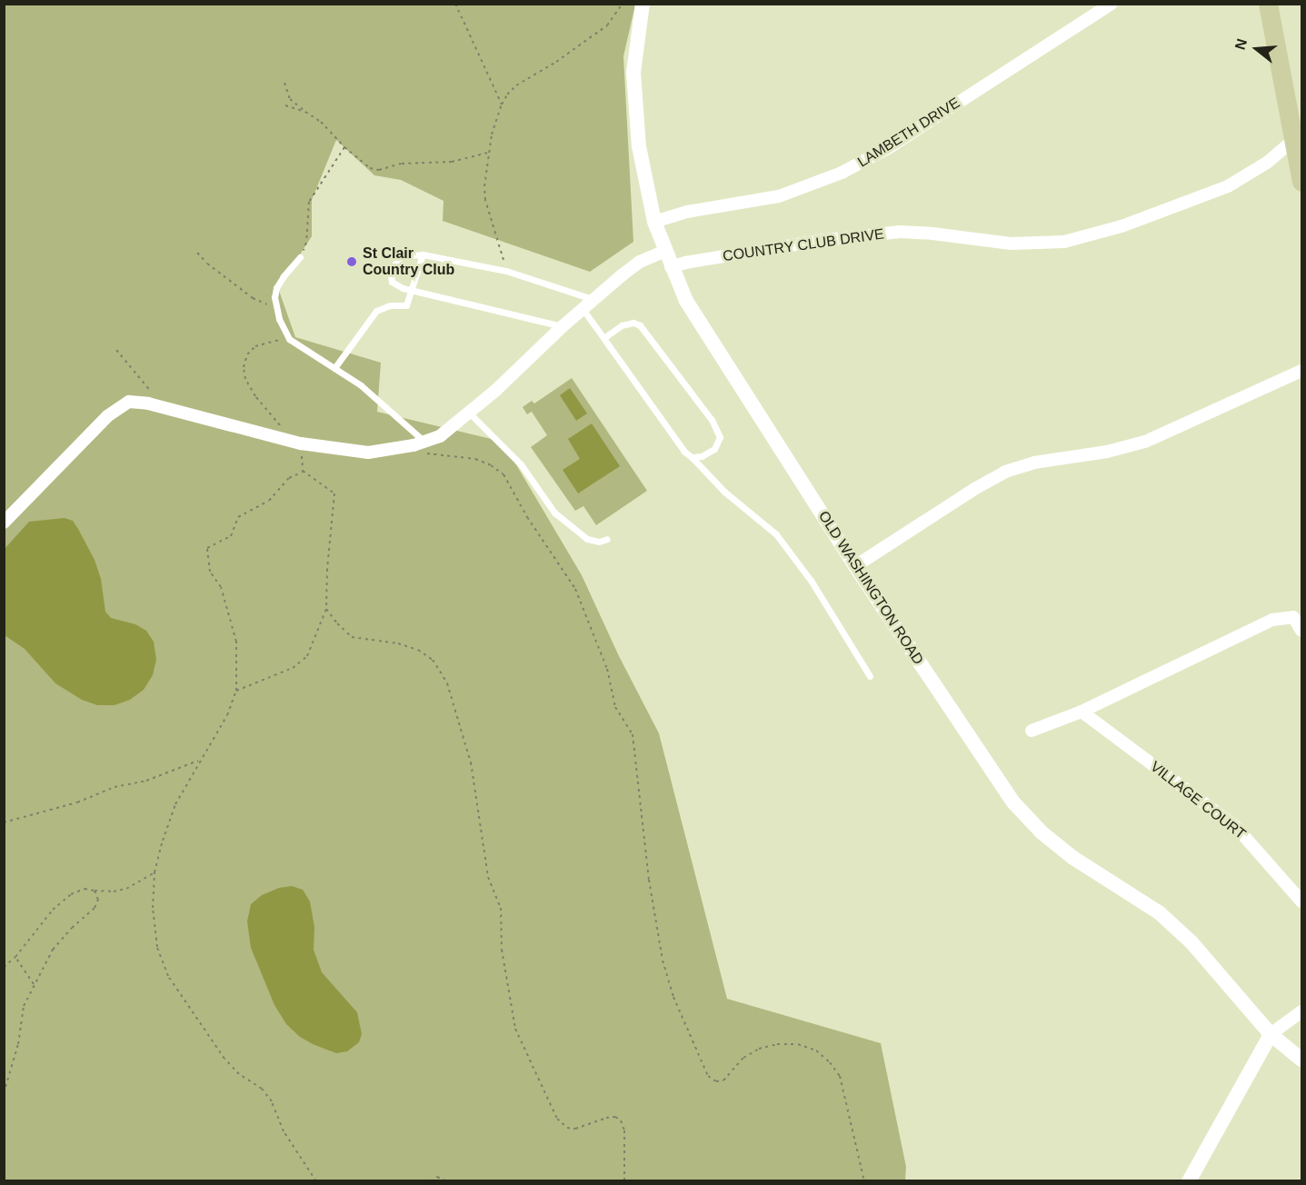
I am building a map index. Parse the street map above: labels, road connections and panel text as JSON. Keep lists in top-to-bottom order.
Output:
{
  "streets": {
    "street": [
      "LAMBETH DRIVE",
      "COUNTRY CLUB DRIVE",
      "OLD WASHINGTON ROAD",
      "VILLAGE COURT"
    ]
  },
  "crossings": [
    ["LAMBETH DRIVE", "OLD WASHINGTON ROAD"],
    ["COUNTRY CLUB DRIVE", "OLD WASHINGTON ROAD"]
  ],
  "places": ["St Clair Country Club"],
  "north": "left"
}
